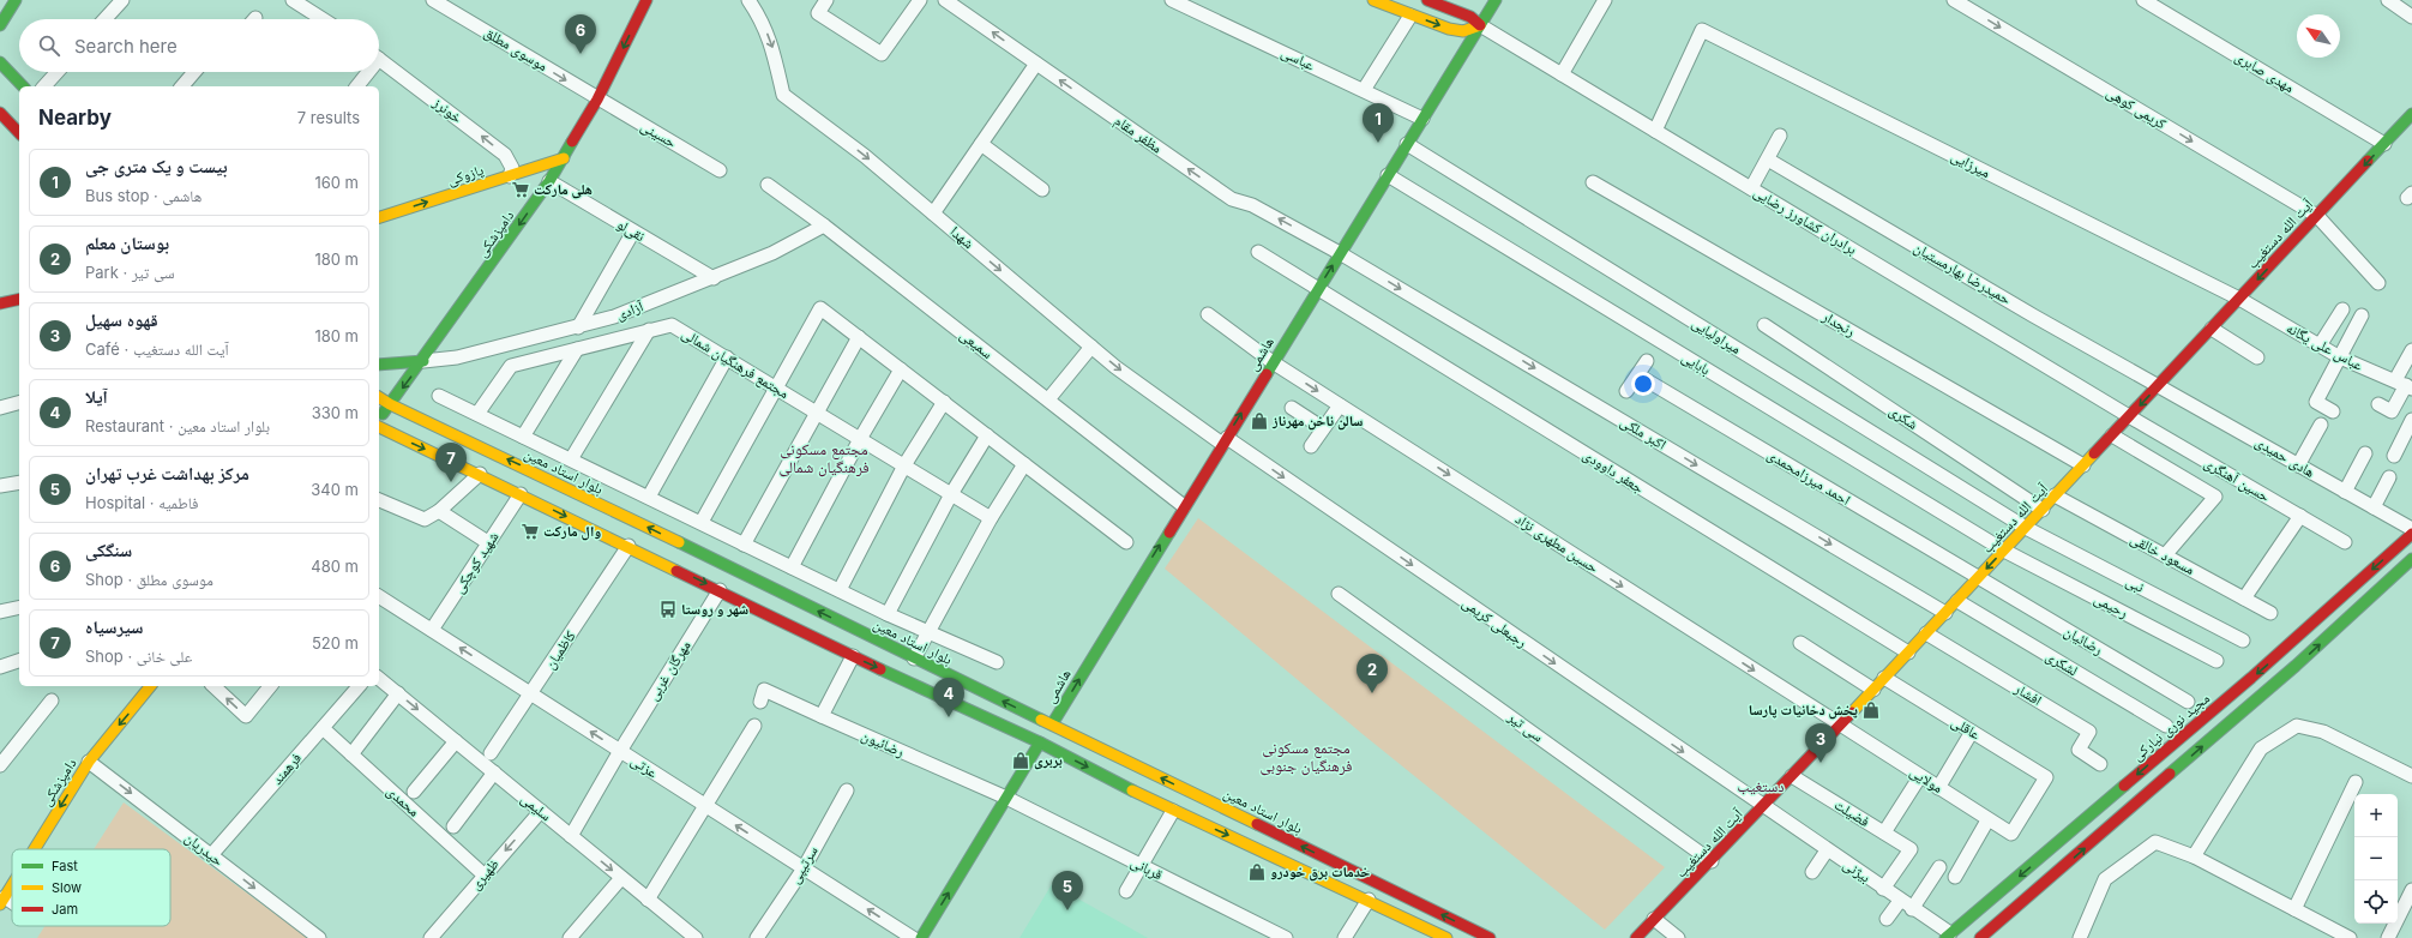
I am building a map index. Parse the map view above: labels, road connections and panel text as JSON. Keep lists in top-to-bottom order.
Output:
{
  "streets": {
    "main road": [
      "پازوکی",
      "دامپزشکی",
      "آیت الله دستغیب",
      "هاشمی",
      "بلوار استاد معین",
      "مجید نوری نیارکی"
    ],
    "street": [
      "موسوی مطلق",
      "عباسی",
      "مهدی صابری",
      "کریمی کوهی",
      "خونرز",
      "حسینی",
      "مظفر مقام",
      "میرزایی",
      "برادران کشاورز رضایی",
      "نقی‌لو",
      "شهدا",
      "حمیدرضا بهارمستیان",
      "آزادی",
      "رنجدار",
      "میراولیایی",
      "سمیعی",
      "عباس علی یگانه",
      "مجتمع فرهنگیان شمالی",
      "بابایی",
      "شکری",
      "اکبر ملکی",
      "هادی حمیدی",
      "جعفر داوودی",
      "احمد میرزامحمدی",
      "حسین آهنگری",
      "حسین مطهری نژاد",
      "مسعود خالقی",
      "شهید کوچکی",
      "نبی",
      "رحیمی",
      "رجبعلی کریمی",
      "رضائیان",
      "کاظمیان",
      "لشکری",
      "مهرگان غربی",
      "افشار",
      "سی تیر",
      "عاقلی",
      "رضائیون",
      "عزتی",
      "فرهمند",
      "مولایی",
      "محمدی",
      "سلیمی",
      "فضیلت",
      "حیدریان",
      "سرتیپی",
      "قربانی",
      "بیژنی",
      "ظهیری"
    ]
  },
  "crossings": [
    ["موسوی مطلق", "حسینی"],
    ["موسوی مطلق", "دامپزشکی"],
    ["عباسی", "هاشمی"],
    ["مهدی صابری", "آیت الله دستغیب"],
    ["کریمی کوهی", "آیت الله دستغیب"],
    ["خونرز", "پازوکی"],
    ["حسینی", "دامپزشکی"],
    ["مظفر مقام", "هاشمی"],
    ["مظفر مقام", "اکبر ملکی"],
    ["میرزایی", "برادران کشاورز رضایی"],
    ["میرزایی", "آیت الله دستغیب"],
    ["میرزایی", "عباس علی یگانه"],
    ["پازوکی", "دامپزشکی"],
    ["برادران کشاورز رضایی", "آیت الله دستغیب"],
    ["برادران کشاورز رضایی", "هاشمی"],
    ["برادران کشاورز رضایی", "حسین آهنگری"],
    ["نقی‌لو", "دامپزشکی"],
    ["نقی‌لو", "آزادی"],
    ["دامپزشکی", "آزادی"],
    ["دامپزشکی", "بلوار استاد معین"],
    ["دامپزشکی", "حیدریان"],
    ["آیت الله دستغیب", "حمیدرضا بهارمستیان"],
    ["آیت الله دستغیب", "رنجدار"],
    ["آیت الله دستغیب", "میراولیایی"],
    ["آیت الله دستغیب", "عباس علی یگانه"],
    ["آیت الله دستغیب", "بابایی"],
    ["آیت الله دستغیب", "شکری"],
    ["آیت الله دستغیب", "اکبر ملکی"],
    ["آیت الله دستغیب", "هادی حمیدی"],
    ["آیت الله دستغیب", "جعفر داوودی"],
    ["آیت الله دستغیب", "احمد میرزامحمدی"],
    ["آیت الله دستغیب", "حسین آهنگری"],
    ["آیت الله دستغیب", "حسین مطهری نژاد"],
    ["آیت الله دستغیب", "مسعود خالقی"],
    ["آیت الله دستغیب", "نبی"],
    ["آیت الله دستغیب", "رحیمی"],
    ["آیت الله دستغیب", "رجبعلی کریمی"],
    ["آیت الله دستغیب", "رضائیان"],
    ["آیت الله دستغیب", "لشکری"],
    ["آیت الله دستغیب", "افشار"],
    ["آیت الله دستغیب", "سی تیر"],
    ["آیت الله دستغیب", "عاقلی"],
    ["آیت الله دستغیب", "مولایی"],
    ["آیت الله دستغیب", "فضیلت"],
    ["آیت الله دستغیب", "بیژنی"],
    ["شهدا", "هاشمی"],
    ["شهدا", "رجبعلی کریمی"],
    ["حمیدرضا بهارمستیان", "هادی حمیدی"],
    ["آزادی", "سمیعی"],
    ["میراولیایی", "هاشمی"],
    ["میراولیایی", "نبی"],
    ["سمیعی", "هاشمی"],
    ["هاشمی", "بابایی"],
    ["هاشمی", "اکبر ملکی"],
    ["هاشمی", "بلوار استاد معین"],
    ["هاشمی", "جعفر داوودی"],
    ["هاشمی", "حسین مطهری نژاد"],
    ["هاشمی", "رجبعلی کریمی"],
    ["بابایی", "رحیمی"],
    ["بلوار استاد معین", "شهید کوچکی"],
    ["بلوار استاد معین", "کاظمیان"],
    ["بلوار استاد معین", "مهرگان غربی"],
    ["احمد میرزامحمدی", "رضائیان"],
    ["حسین مطهری نژاد", "مولایی"],
    ["شهید کوچکی", "عزتی"],
    ["رجبعلی کریمی", "بیژنی"],
    ["کاظمیان", "عزتی"],
    ["مهرگان غربی", "عزتی"],
    ["مهرگان غربی", "سلیمی"],
    ["مجید نوری نیارکی", "بیژنی"],
    ["عاقلی", "مولایی"],
    ["رضائیون", "قربانی"],
    ["عزتی", "سرتیپی"],
    ["فرهمند", "محمدی"],
    ["فرهمند", "حیدریان"],
    ["محمدی", "ظهیری"],
    ["سلیمی", "ظهیری"],
    ["فضیلت", "بیژنی"]
  ],
  "one_way": [
    "موسوی مطلق",
    "کریمی کوهی",
    "خونرز",
    "مظفر مقام",
    "پازوکی",
    "دامپزشکی",
    "شهدا",
    "هاشمی",
    "اکبر ملکی",
    "حسین مطهری نژاد",
    "رجبعلی کریمی",
    "عزتی",
    "حیدریان"
  ],
  "districts": ["مجتمع مسکونی فرهنگیان شمالی", "مجتمع مسکونی فرهنگیان جنوبی", "دستغیب"],
  "places": {
    "supermarket": ["هلی مارکت", "وال مارکت"],
    "shop": [
      "سالن ناخن مهرناز",
      "پخش دخانیات پارسا",
      "بربری",
      "خدمات برق خودرو"
    ],
    "bus stop": ["شهر و روستا"]
  },
  "legend": ["Fast", "Slow", "Jam"],
  "north": "top left",
  "page": {
    "pins": [
      "6",
      "1",
      "7",
      "2",
      "4",
      "3",
      "5"
    ],
    "search": "Search here",
    "heading": ["Nearby", "7 results"],
    "list": [
      {
        "mark": "1",
        "name": "بیست و یک متری جی",
        "note": "Bus stop · هاشمی",
        "value": "160 m"
      },
      {
        "mark": "2",
        "name": "بوستان معلم",
        "note": "Park · سی تیر",
        "value": "180 m"
      },
      {
        "mark": "3",
        "name": "قهوه سهیل",
        "note": "Café · آیت الله دستغیب",
        "value": "180 m"
      },
      {
        "mark": "4",
        "name": "آیلا",
        "note": "Restaurant · بلوار استاد معین",
        "value": "330 m"
      },
      {
        "mark": "5",
        "name": "مرکز بهداشت غرب تهران",
        "note": "Hospital · فاطمیه",
        "value": "340 m"
      },
      {
        "mark": "6",
        "name": "سنگکی",
        "note": "Shop · موسوی مطلق",
        "value": "480 m"
      },
      {
        "mark": "7",
        "name": "سیرسیاه",
        "note": "Shop · علی خانی",
        "value": "520 m"
      }
    ],
    "map_buttons": ["+", "−"]
  }
}
